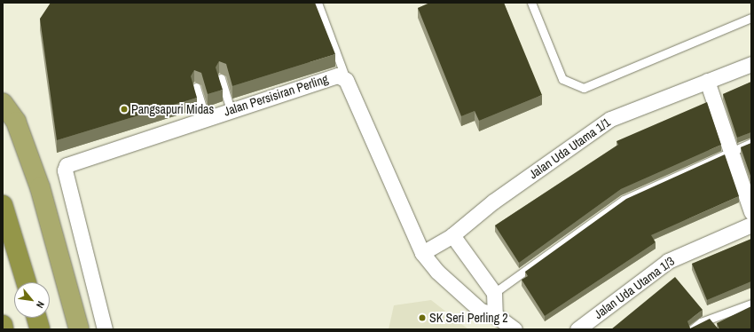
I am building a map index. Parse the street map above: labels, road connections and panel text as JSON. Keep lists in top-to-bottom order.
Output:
{
  "streets": {
    "street": ["Jalan Persisiran Perling", "Jalan Uda Utama 1/1", "Jalan Uda Utama 1/3"]
  },
  "crossings": [
    ["Jalan Persisiran Perling", "Jalan Uda Utama 1/1"]
  ],
  "places": ["Pangsapuri Midas", "SK Seri Perling 2"],
  "north": "bottom right"
}
